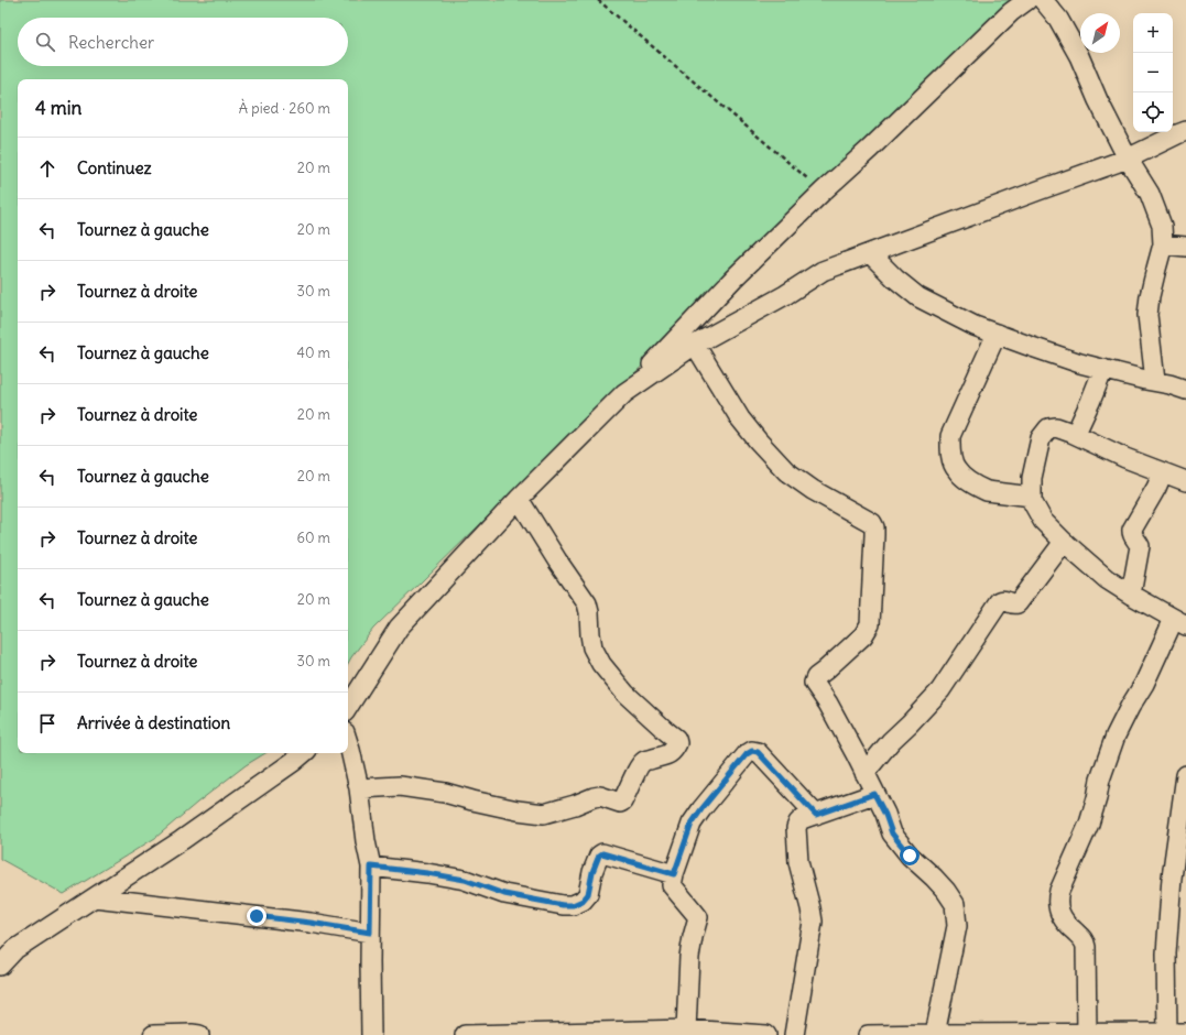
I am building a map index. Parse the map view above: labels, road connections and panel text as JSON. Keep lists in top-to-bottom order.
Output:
{
  "north": "top right",
  "page": {
    "map_buttons": ["+", "−"],
    "search": "Rechercher",
    "heading": ["4 min", "À pied · 260 m"],
    "list": [
      ["Continuez", "20 m"],
      ["Tournez à gauche", "20 m"],
      ["Tournez à droite", "30 m"],
      ["Tournez à gauche", "40 m"],
      ["Tournez à droite", "20 m"],
      ["Tournez à gauche", "20 m"],
      ["Tournez à droite", "60 m"],
      ["Tournez à gauche", "20 m"],
      ["Tournez à droite", "30 m"],
      "Arrivée à destination"
    ]
  }
}
